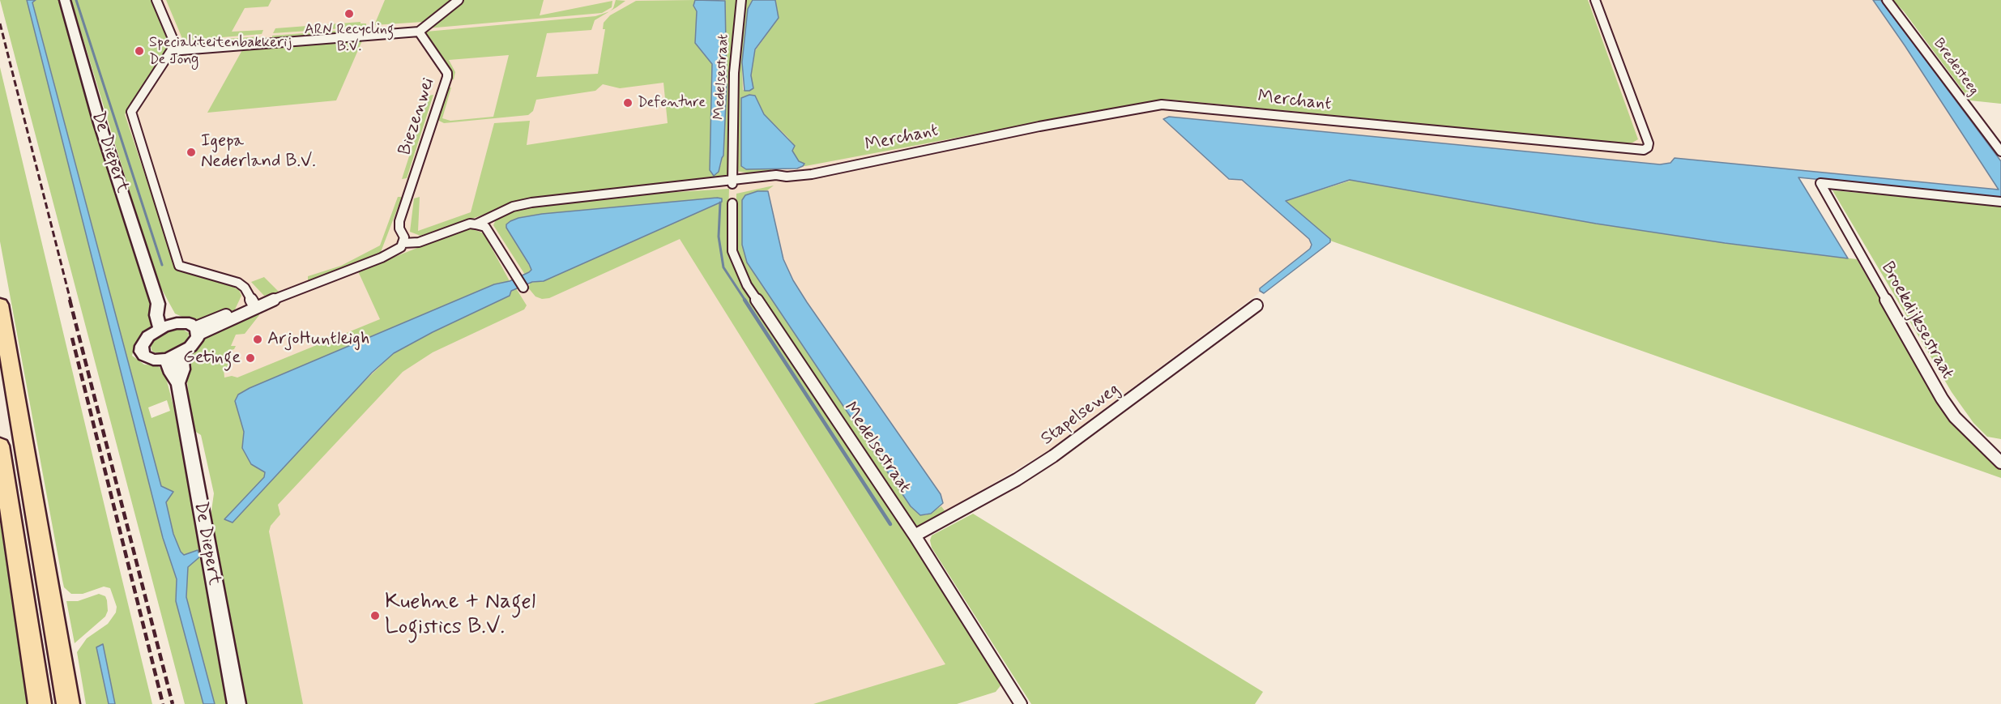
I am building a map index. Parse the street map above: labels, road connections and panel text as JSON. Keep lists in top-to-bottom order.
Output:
{
  "streets": {
    "main road": ["De Diepert"],
    "street": [
      "Bredesteeg",
      "Medelsestraat",
      "Merchant",
      "Biezenwei",
      "Broekdijksestraat",
      "Stapelseweg"
    ]
  },
  "crossings": [
    ["Medelsestraat", "Merchant"],
    ["Medelsestraat", "Stapelseweg"]
  ],
  "places": [
    "ARN Recycling B.V.",
    "Specialiteitenbakkerij De Jong",
    "Defenture",
    "Igepa Nederland B.V.",
    "ArjoHuntleigh",
    "Getinge",
    "Kuehne + Nagel Logistics B.V."
  ]
}
